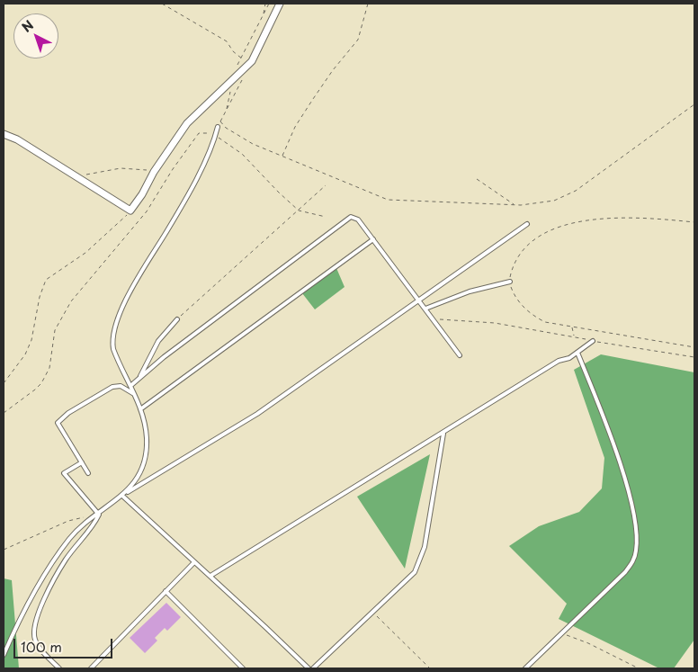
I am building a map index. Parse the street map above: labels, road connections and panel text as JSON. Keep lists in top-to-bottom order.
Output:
{
  "scale_bar": "100 m",
  "north": "top left"
}
